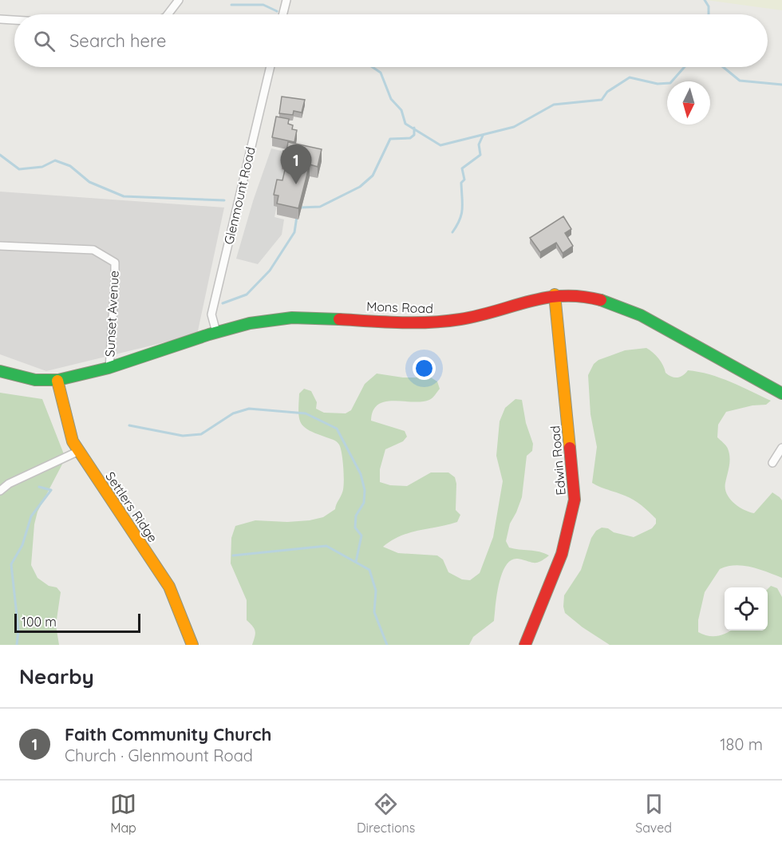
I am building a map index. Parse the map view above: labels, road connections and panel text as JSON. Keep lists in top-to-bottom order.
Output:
{
  "streets": {
    "main road": ["Mons Road", "Edwin Road", "Settlers Ridge"],
    "street": ["Glenmount Road", "Sunset Avenue"]
  },
  "crossings": [
    ["Glenmount Road", "Mons Road"],
    ["Mons Road", "Sunset Avenue"],
    ["Mons Road", "Edwin Road"],
    ["Mons Road", "Settlers Ridge"]
  ],
  "scale_bar": "100 m",
  "north": "bottom",
  "page": {
    "search": "Search here",
    "pins": "1",
    "scale": "100 m",
    "heading": "Nearby",
    "list": [
      {
        "mark": "1",
        "name": "Faith Community Church",
        "note": "Church · Glenmount Road",
        "value": "180 m"
      }
    ],
    "nav": ["Map", "Directions", "Saved"]
  }
}
